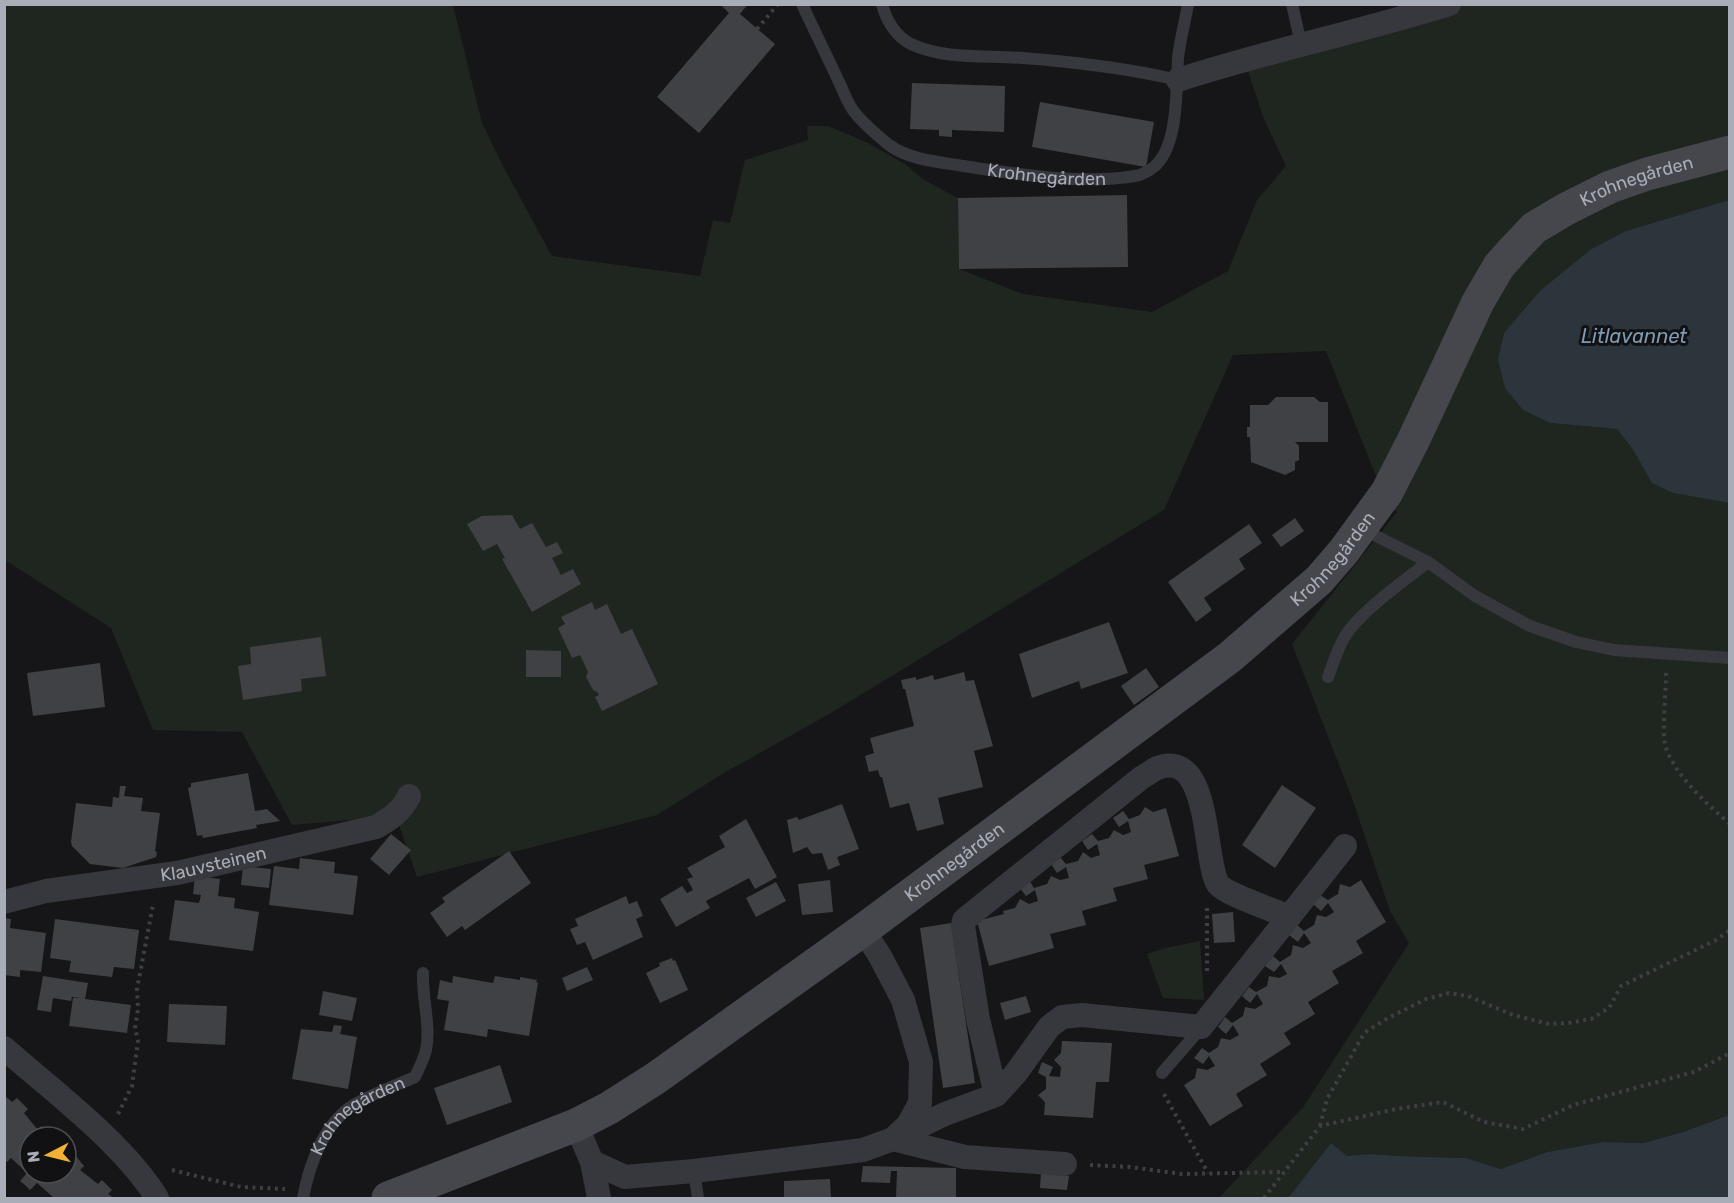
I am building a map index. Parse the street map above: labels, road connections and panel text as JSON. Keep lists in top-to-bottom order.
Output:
{
  "streets": {
    "main road": ["Krohnegården"],
    "street": ["Klauvsteinen"]
  },
  "water": ["Litlavannet"],
  "north": "left"
}
